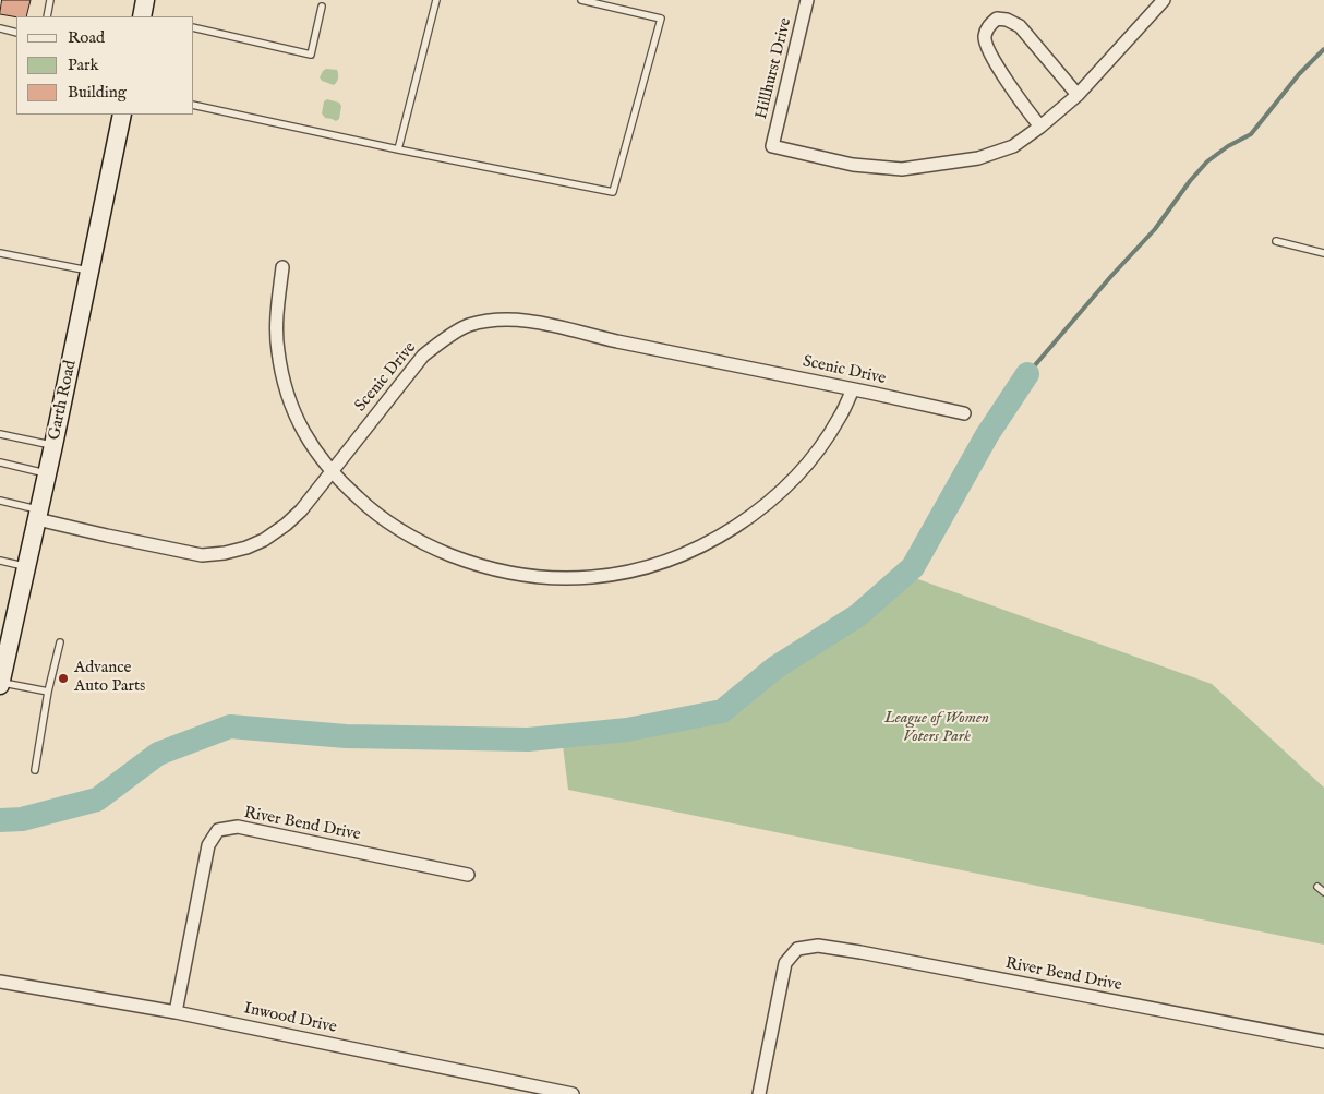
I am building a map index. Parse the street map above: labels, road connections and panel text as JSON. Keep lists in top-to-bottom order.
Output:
{
  "streets": {
    "main road": ["Garth Road"],
    "street": [
      "Hillhurst Drive",
      "Scenic Drive",
      "River Bend Drive",
      "Inwood Drive"
    ]
  },
  "crossings": [
    ["Scenic Drive", "Garth Road"],
    ["River Bend Drive", "Inwood Drive"]
  ],
  "parks": ["League of Women Voters Park"],
  "places": ["Advance Auto Parts"],
  "legend": ["Road", "Park", "Building"]
}
